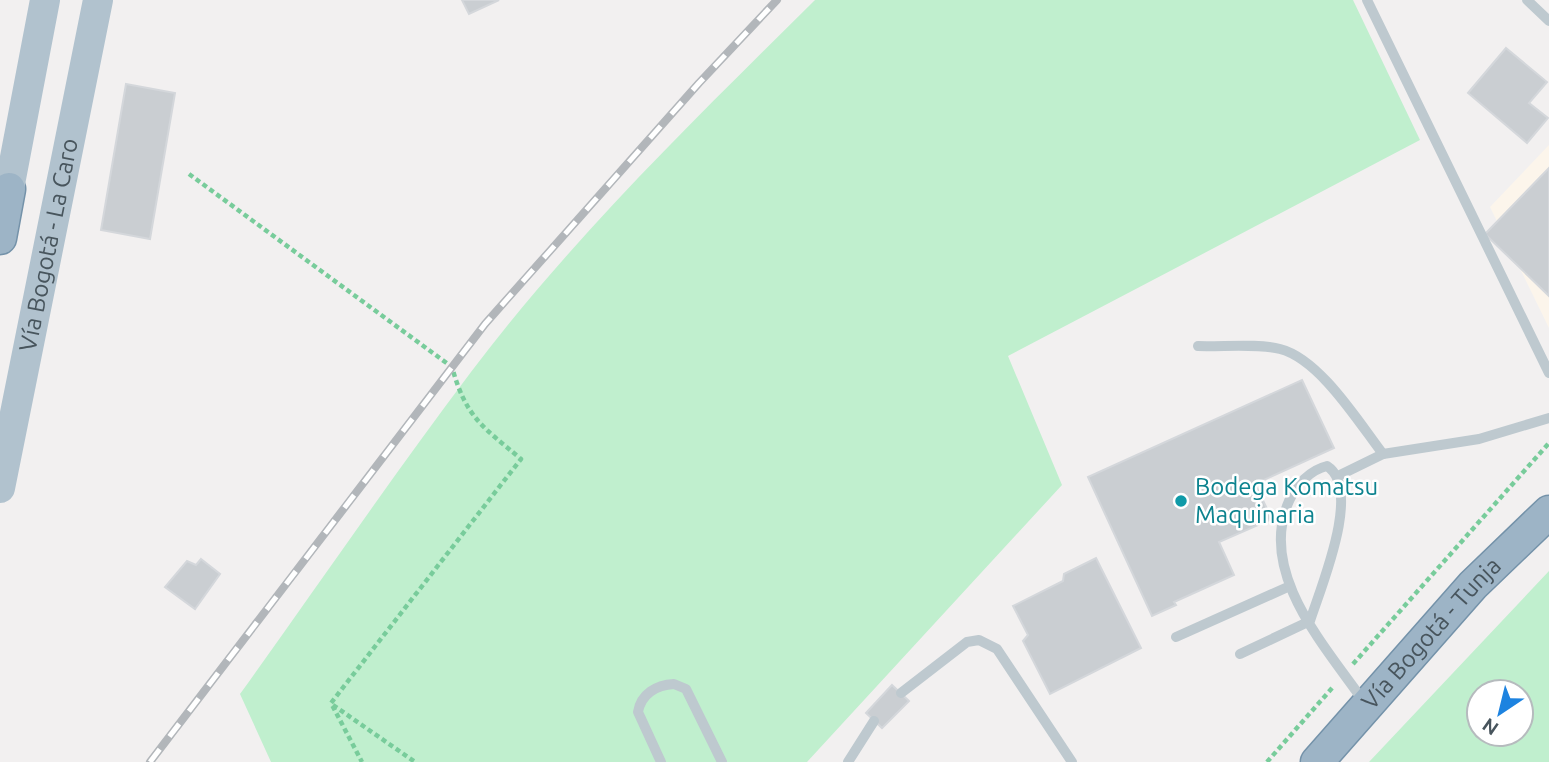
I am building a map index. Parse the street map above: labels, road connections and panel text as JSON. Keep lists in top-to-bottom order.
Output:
{
  "streets": {
    "highway": ["Vía Bogotá - Tunja"],
    "main road": ["Vía Bogotá - La Caro"]
  },
  "places": ["Bodega Komatsu Maquinaria"],
  "north": "bottom left"
}
